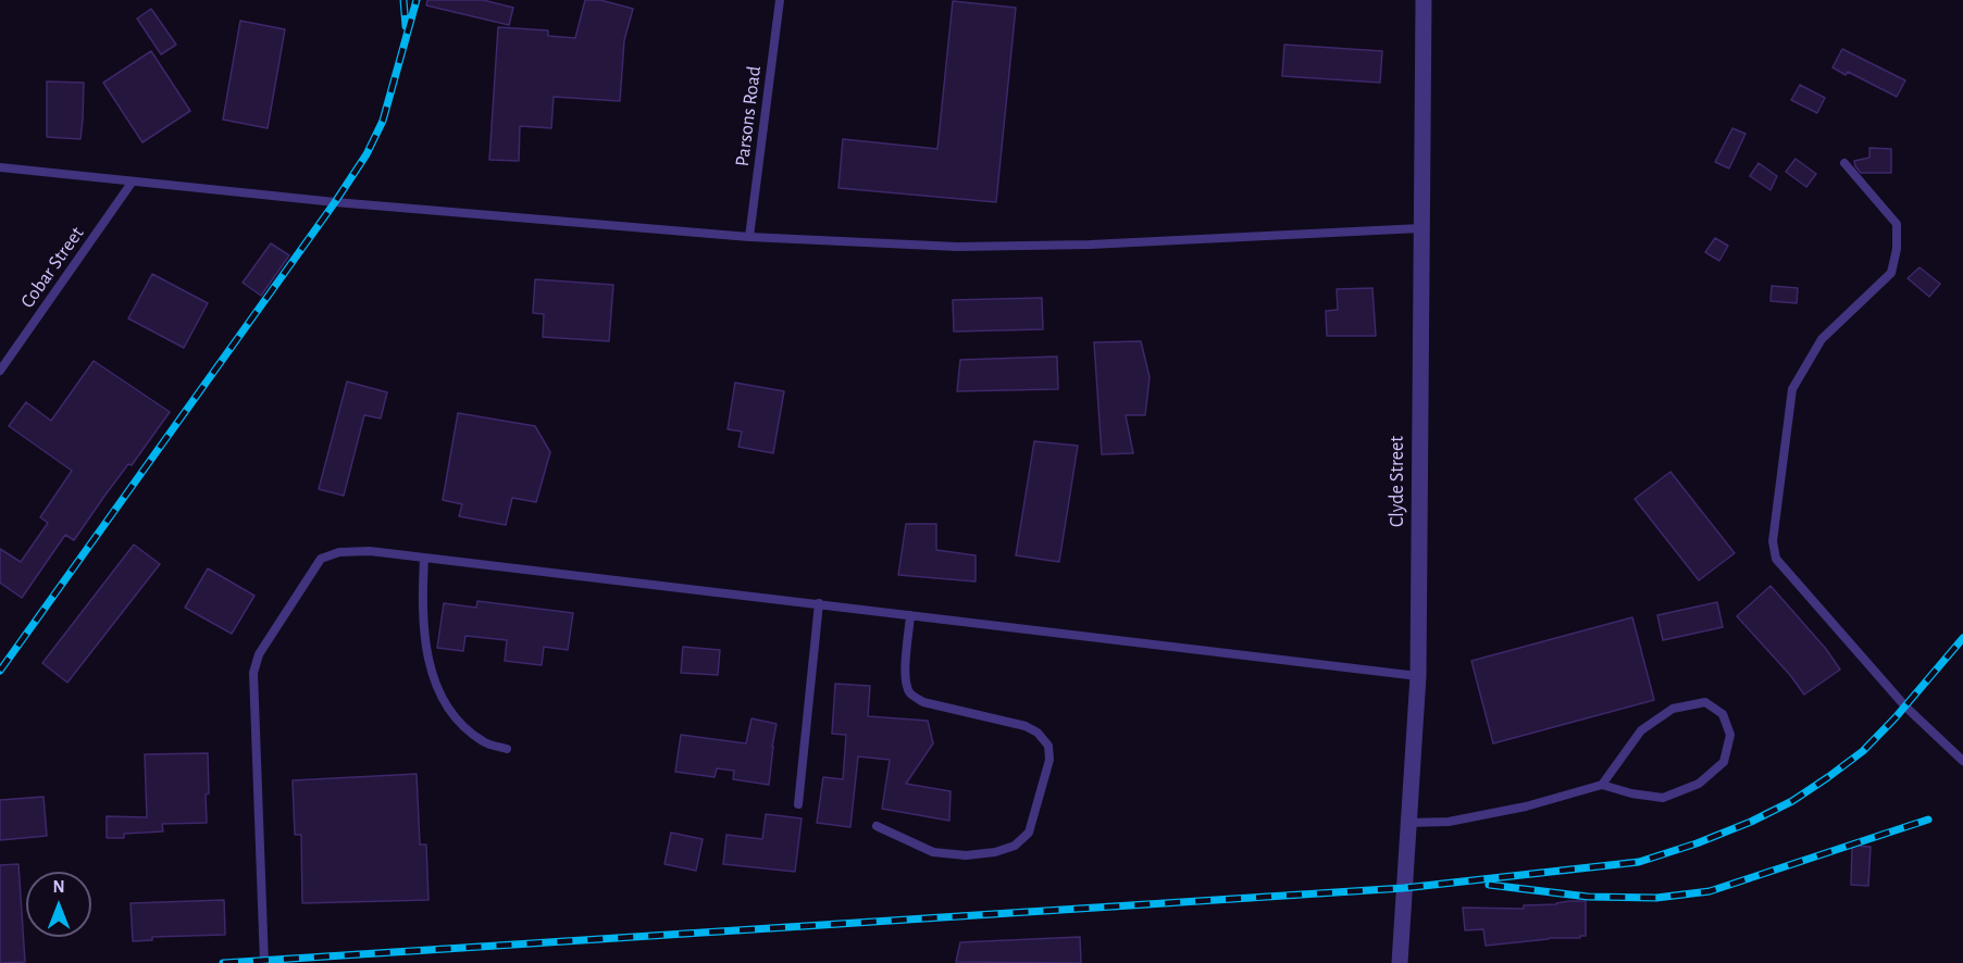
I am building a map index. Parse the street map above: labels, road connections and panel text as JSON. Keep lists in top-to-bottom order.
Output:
{
  "streets": {
    "street": ["Clyde Street"],
    "lane": ["Parsons Road", "Cobar Street"]
  },
  "north": "top"
}
